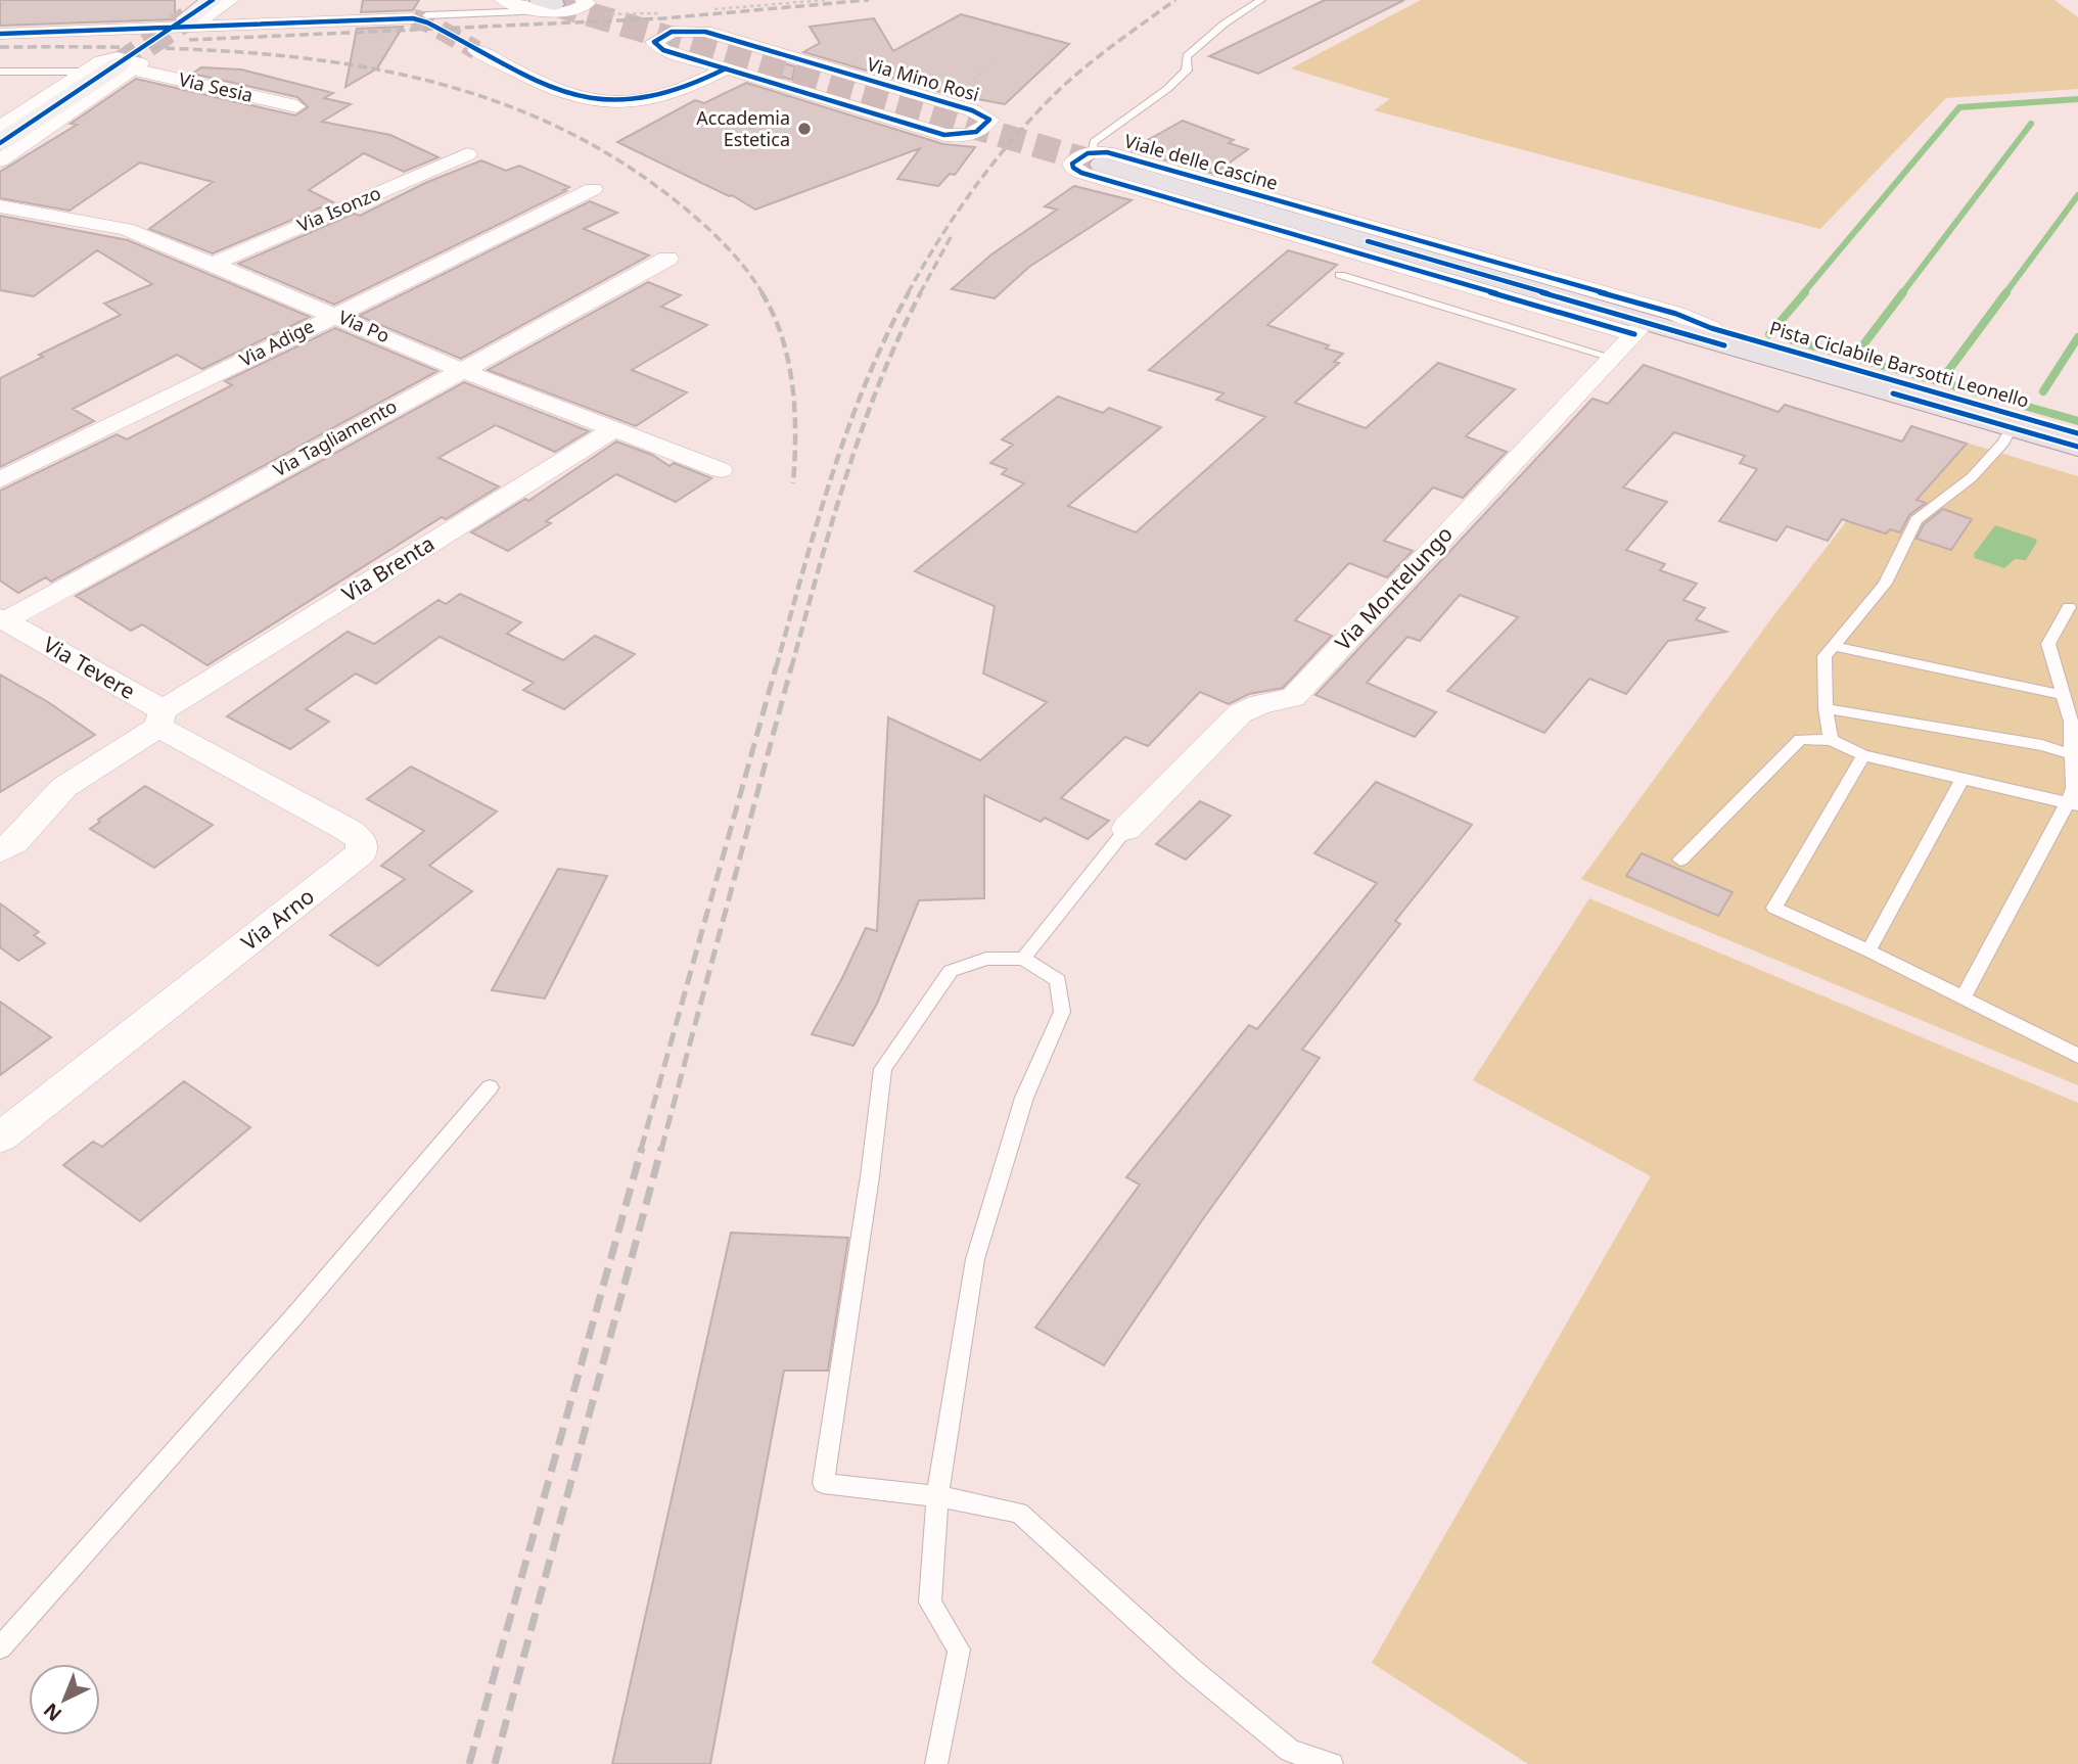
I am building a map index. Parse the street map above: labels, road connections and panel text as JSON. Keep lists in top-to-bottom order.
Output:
{
  "streets": {
    "main road": ["Viale delle Cascine"],
    "street": [
      "Via Mino Rosi",
      "Via Sesia",
      "Via Isonzo",
      "Via Po",
      "Via Adige",
      "Via Tagliamento",
      "Via Brenta",
      "Via Montelungo",
      "Via Tevere",
      "Via Arno"
    ],
    "cycle path": ["Pista Ciclabile Barsotti Leonello"]
  },
  "crossings": [
    ["Viale delle Cascine", "Via Montelungo"],
    ["Via Isonzo", "Via Po"],
    ["Via Po", "Via Adige"],
    ["Via Po", "Via Tagliamento"],
    ["Via Po", "Via Brenta"],
    ["Via Tagliamento", "Via Tevere"],
    ["Via Brenta", "Via Tevere"],
    ["Via Brenta", "Via Arno"],
    ["Via Tevere", "Via Arno"]
  ],
  "places": ["Accademia Estetica"],
  "north": "bottom left"
}
